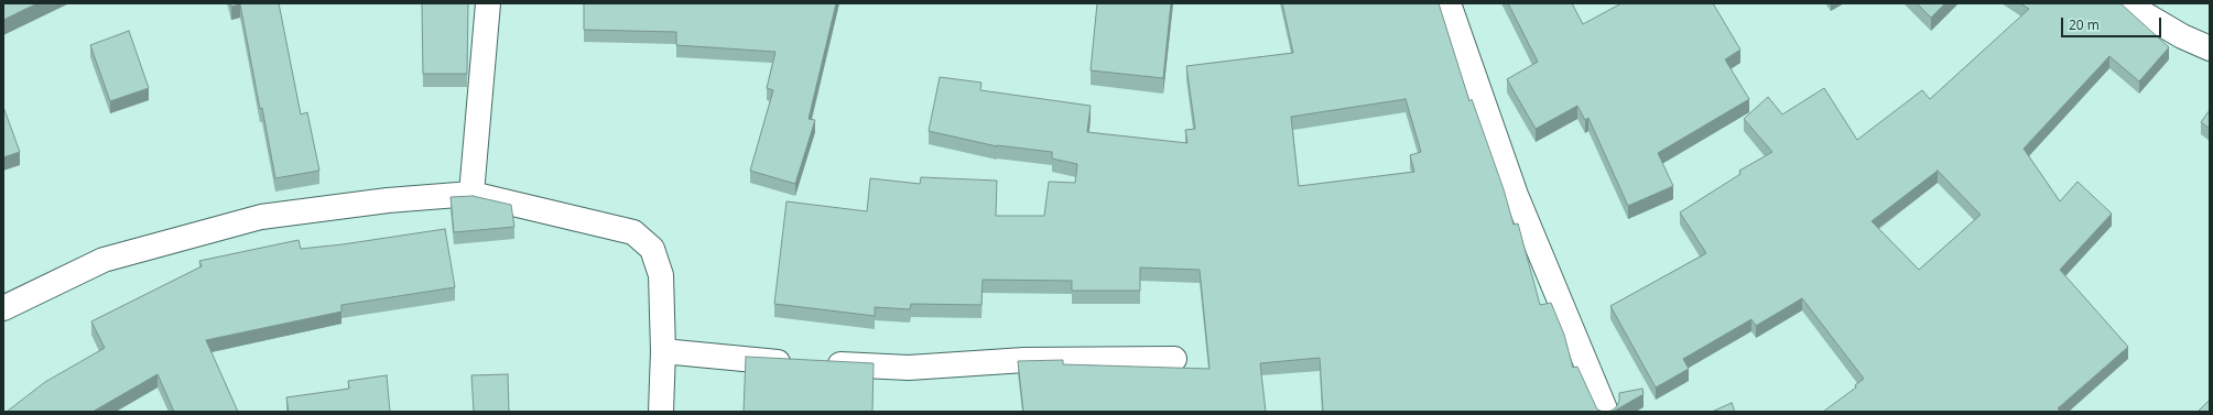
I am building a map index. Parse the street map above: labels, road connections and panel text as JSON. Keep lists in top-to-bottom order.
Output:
{
  "scale_bar": "20 m"
}
